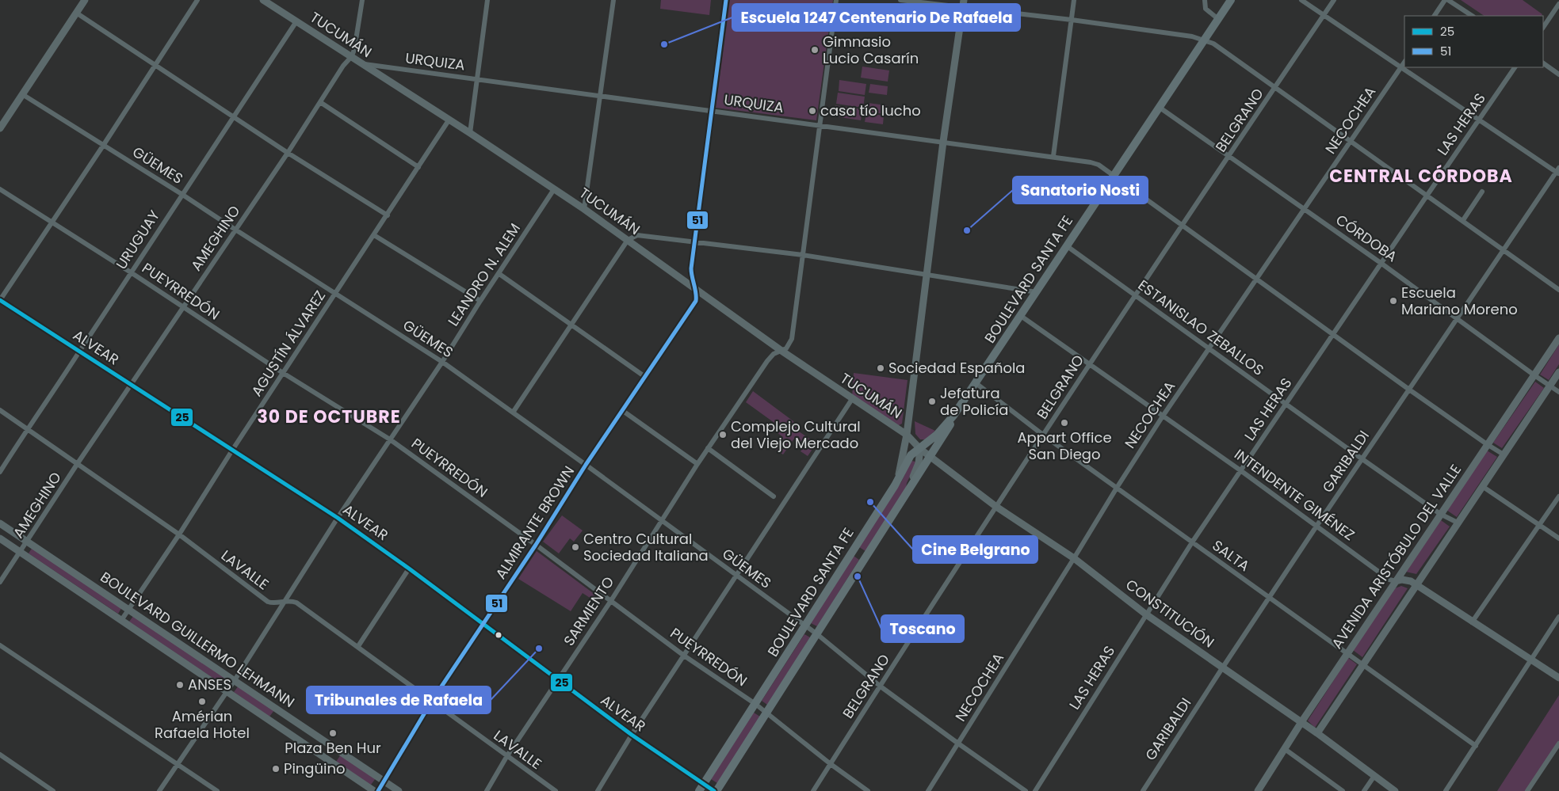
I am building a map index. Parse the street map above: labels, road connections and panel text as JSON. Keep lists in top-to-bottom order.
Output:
{
  "streets": {
    "main road": ["BOULEVARD SANTA FE"],
    "street": [
      "TUCUMÁN",
      "URQUIZA",
      "BELGRANO",
      "NECOCHEA",
      "LAS HERAS",
      "GÜEMES",
      "AMEGHINO",
      "CÓRDOBA",
      "URUGUAY",
      "LEANDRO N. ALEM",
      "PUEYRREDÓN",
      "ESTANISLAO ZEBALLOS",
      "AGUSTÍN ÁLVAREZ",
      "ALVEAR",
      "GARIBALDI",
      "INTENDENTE GIMÉNEZ",
      "ALMIRANTE BROWN",
      "SALTA",
      "AVENIDA ARISTÓBULO DEL VALLE",
      "LAVALLE",
      "SARMIENTO",
      "CONSTITUCIÓN",
      "BOULEVARD GUILLERMO LEHMANN"
    ]
  },
  "crossings": [
    ["TUCUMÁN", "URQUIZA"],
    ["TUCUMÁN", "AMEGHINO"],
    ["TUCUMÁN", "URUGUAY"],
    ["TUCUMÁN", "LEANDRO N. ALEM"],
    ["TUCUMÁN", "BOULEVARD SANTA FE"],
    ["TUCUMÁN", "AGUSTÍN ÁLVAREZ"],
    ["TUCUMÁN", "ALMIRANTE BROWN"],
    ["TUCUMÁN", "SARMIENTO"],
    ["TUCUMÁN", "CONSTITUCIÓN"],
    ["URQUIZA", "BELGRANO"],
    ["URQUIZA", "NECOCHEA"],
    ["URQUIZA", "LAS HERAS"],
    ["URQUIZA", "BOULEVARD SANTA FE"],
    ["URQUIZA", "GARIBALDI"],
    ["URQUIZA", "ALMIRANTE BROWN"],
    ["URQUIZA", "AVENIDA ARISTÓBULO DEL VALLE"],
    ["URQUIZA", "SARMIENTO"],
    ["BELGRANO", "GÜEMES"],
    ["BELGRANO", "CÓRDOBA"],
    ["BELGRANO", "PUEYRREDÓN"],
    ["BELGRANO", "ESTANISLAO ZEBALLOS"],
    ["BELGRANO", "INTENDENTE GIMÉNEZ"],
    ["BELGRANO", "SALTA"],
    ["BELGRANO", "CONSTITUCIÓN"],
    ["NECOCHEA", "GÜEMES"],
    ["NECOCHEA", "CÓRDOBA"],
    ["NECOCHEA", "ESTANISLAO ZEBALLOS"],
    ["NECOCHEA", "INTENDENTE GIMÉNEZ"],
    ["NECOCHEA", "SALTA"],
    ["NECOCHEA", "CONSTITUCIÓN"],
    ["LAS HERAS", "CÓRDOBA"],
    ["LAS HERAS", "ESTANISLAO ZEBALLOS"],
    ["LAS HERAS", "INTENDENTE GIMÉNEZ"],
    ["LAS HERAS", "SALTA"],
    ["LAS HERAS", "CONSTITUCIÓN"],
    ["GÜEMES", "AMEGHINO"],
    ["GÜEMES", "URUGUAY"],
    ["GÜEMES", "LEANDRO N. ALEM"],
    ["GÜEMES", "BOULEVARD SANTA FE"],
    ["GÜEMES", "AGUSTÍN ÁLVAREZ"],
    ["GÜEMES", "ALMIRANTE BROWN"],
    ["GÜEMES", "SARMIENTO"],
    ["AMEGHINO", "PUEYRREDÓN"],
    ["AMEGHINO", "ALVEAR"],
    ["AMEGHINO", "LAVALLE"],
    ["AMEGHINO", "BOULEVARD GUILLERMO LEHMANN"],
    ["CÓRDOBA", "BOULEVARD SANTA FE"],
    ["CÓRDOBA", "GARIBALDI"],
    ["CÓRDOBA", "AVENIDA ARISTÓBULO DEL VALLE"],
    ["URUGUAY", "PUEYRREDÓN"],
    ["URUGUAY", "ALVEAR"],
    ["URUGUAY", "LAVALLE"],
    ["LEANDRO N. ALEM", "PUEYRREDÓN"],
    ["LEANDRO N. ALEM", "ALVEAR"],
    ["LEANDRO N. ALEM", "LAVALLE"],
    ["LEANDRO N. ALEM", "BOULEVARD GUILLERMO LEHMANN"],
    ["BOULEVARD SANTA FE", "PUEYRREDÓN"],
    ["BOULEVARD SANTA FE", "ESTANISLAO ZEBALLOS"],
    ["BOULEVARD SANTA FE", "ALVEAR"],
    ["BOULEVARD SANTA FE", "INTENDENTE GIMÉNEZ"],
    ["BOULEVARD SANTA FE", "SALTA"],
    ["BOULEVARD SANTA FE", "CONSTITUCIÓN"],
    ["PUEYRREDÓN", "AGUSTÍN ÁLVAREZ"],
    ["PUEYRREDÓN", "ALMIRANTE BROWN"],
    ["PUEYRREDÓN", "SARMIENTO"],
    ["ESTANISLAO ZEBALLOS", "GARIBALDI"],
    ["ESTANISLAO ZEBALLOS", "AVENIDA ARISTÓBULO DEL VALLE"],
    ["AGUSTÍN ÁLVAREZ", "ALVEAR"],
    ["AGUSTÍN ÁLVAREZ", "LAVALLE"],
    ["AGUSTÍN ÁLVAREZ", "BOULEVARD GUILLERMO LEHMANN"],
    ["ALVEAR", "ALMIRANTE BROWN"],
    ["ALVEAR", "SARMIENTO"],
    ["GARIBALDI", "INTENDENTE GIMÉNEZ"],
    ["GARIBALDI", "SALTA"],
    ["GARIBALDI", "CONSTITUCIÓN"],
    ["INTENDENTE GIMÉNEZ", "AVENIDA ARISTÓBULO DEL VALLE"],
    ["ALMIRANTE BROWN", "LAVALLE"],
    ["ALMIRANTE BROWN", "BOULEVARD GUILLERMO LEHMANN"],
    ["SALTA", "AVENIDA ARISTÓBULO DEL VALLE"],
    ["AVENIDA ARISTÓBULO DEL VALLE", "CONSTITUCIÓN"],
    ["LAVALLE", "SARMIENTO"]
  ],
  "districts": ["CENTRAL CÓRDOBA", "30 DE OCTUBRE"],
  "places": [
    "Escuela 1247 Centenario De Rafaela",
    "Gimnasio Lucio Casarín",
    "casa tío lucho",
    "Sanatorio Nosti",
    "Escuela Mariano Moreno",
    "Sociedad Española",
    "Jefatura de Policía",
    "Appart Office San Diego",
    "Complejo Cultural del Viejo Mercado",
    "Cine Belgrano",
    "Centro Cultural Sociedad Italiana",
    "Toscano",
    "Tribunales de Rafaela",
    "ANSES",
    "Amérian Rafaela Hotel",
    "Plaza Ben Hur",
    "Pingüino"
  ],
  "lines": ["transit line 51", "transit line 25"],
  "legend": ["25", "51"]
}
